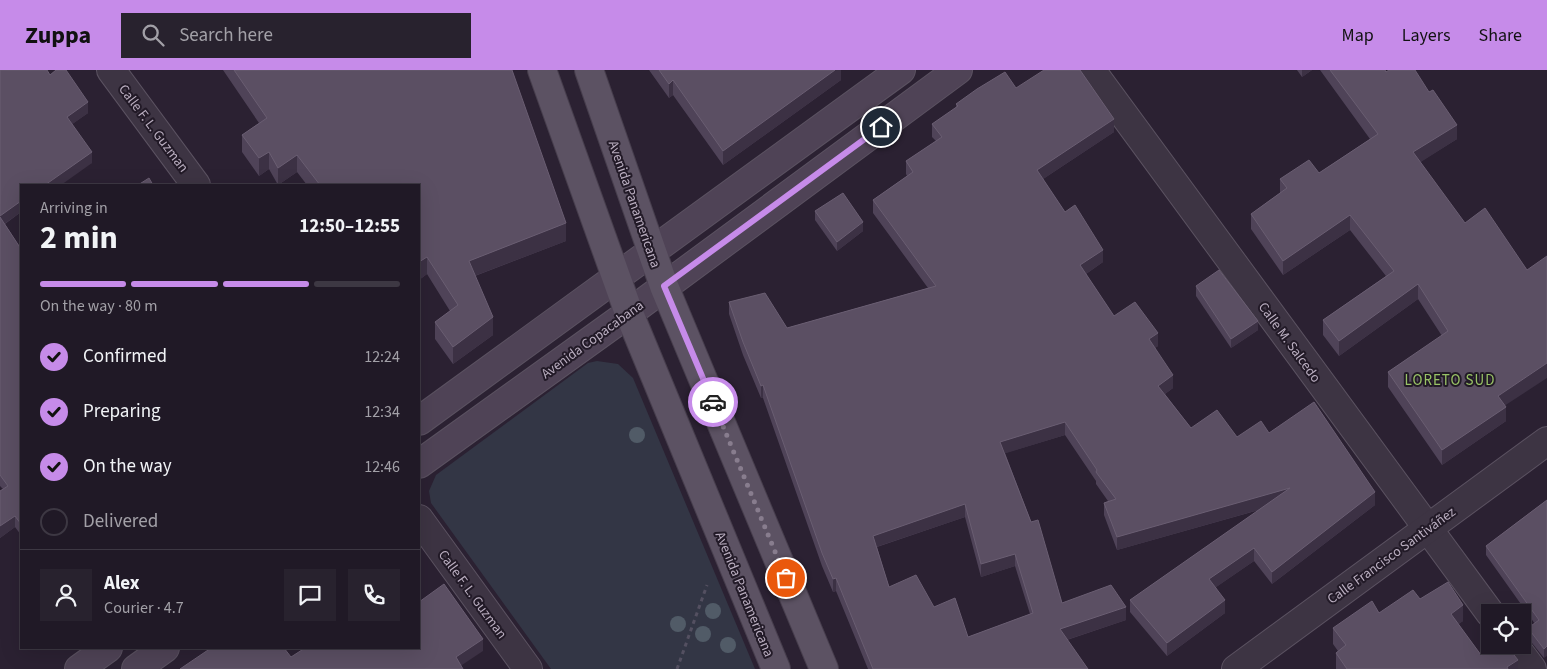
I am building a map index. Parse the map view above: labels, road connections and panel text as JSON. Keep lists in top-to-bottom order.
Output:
{
  "streets": {
    "main road": ["Avenida Panamericana", "Avenida Copacabana"],
    "street": ["Calle F. L. Guzman", "Calle M. Salcedo", "Calle Francisco Santiváñez"]
  },
  "crossings": [
    ["Avenida Panamericana", "Avenida Copacabana"],
    ["Calle M. Salcedo", "Calle Francisco Santiváñez"]
  ],
  "districts": ["LORETO SUD"],
  "page": {
    "header": "Zuppa",
    "search": "Search here",
    "nav": ["Map", "Layers", "Share"],
    "heading": ["2 min", "Arriving in", "12:50–12:55"],
    "panel": ["Alex", "Courier · 4.7"],
    "bar": "On the way · 80 m",
    "list": [
      ["Confirmed", "12:24"],
      ["Preparing", "12:34"],
      ["On the way", "12:46"],
      "Delivered"
    ]
  }
}
